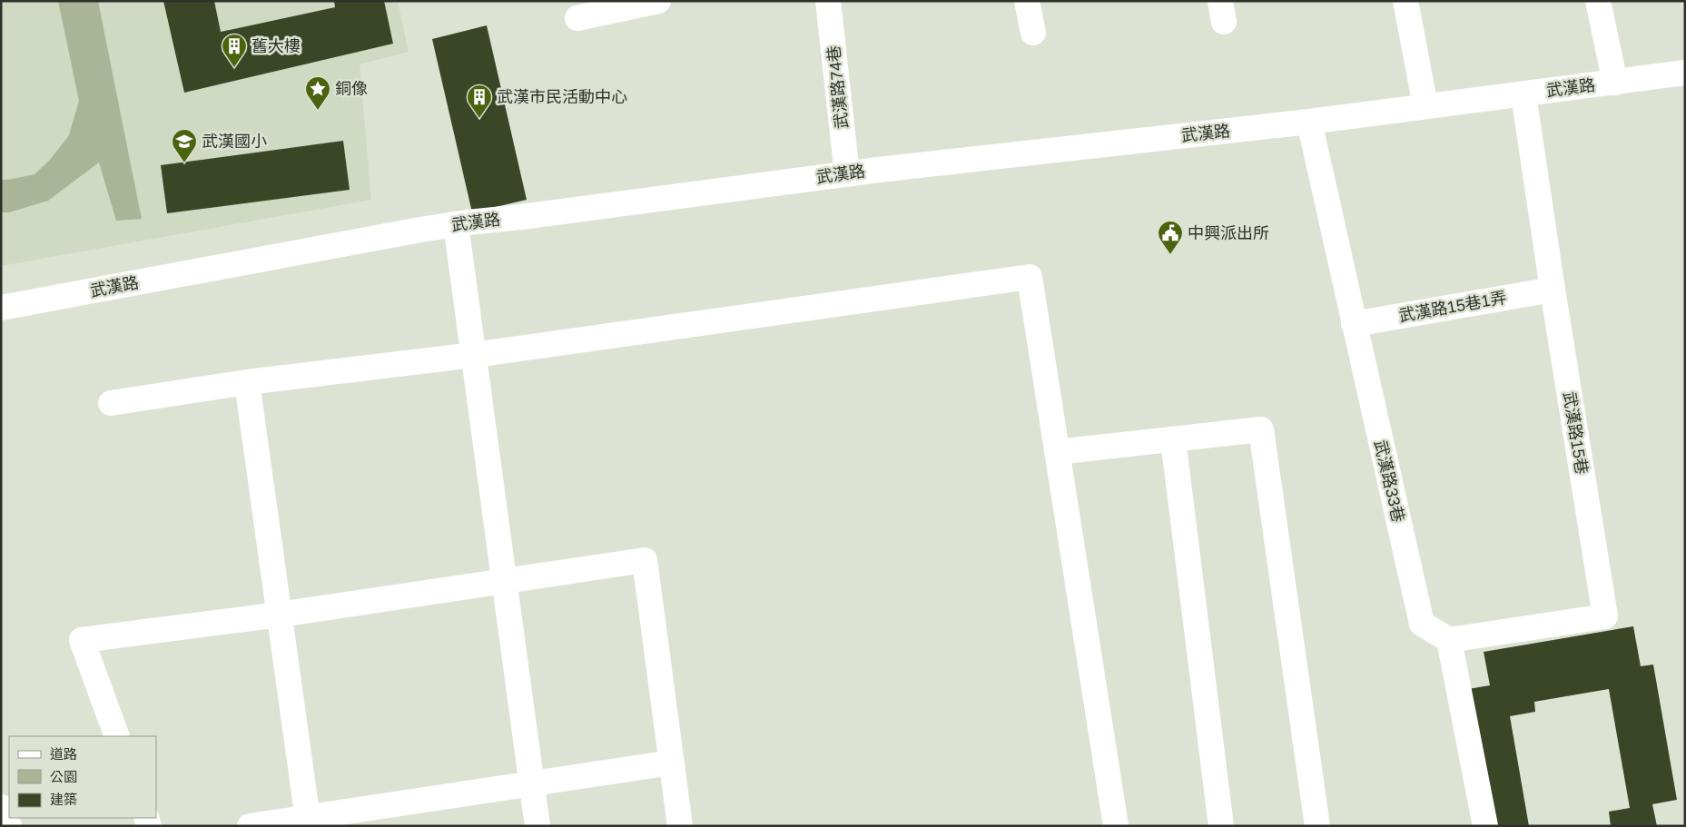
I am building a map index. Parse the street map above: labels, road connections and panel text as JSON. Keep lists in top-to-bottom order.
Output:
{
  "streets": {
    "street": [
      "武漢路74巷",
      "武漢路",
      "武漢路15巷1弄",
      "武漢路15巷",
      "武漢路33巷"
    ]
  },
  "crossings": [
    ["武漢路74巷", "武漢路"],
    ["武漢路", "武漢路15巷"],
    ["武漢路", "武漢路33巷"],
    ["武漢路15巷1弄", "武漢路15巷"],
    ["武漢路15巷1弄", "武漢路33巷"],
    ["武漢路15巷", "武漢路33巷"]
  ],
  "places": {
    "building": ["舊大樓", "武漢市民活動中心"],
    "place": ["銅像"],
    "school or university": ["武漢國小"],
    "public building": ["中興派出所"]
  },
  "legend": ["道路", "公園", "建築"]
}
